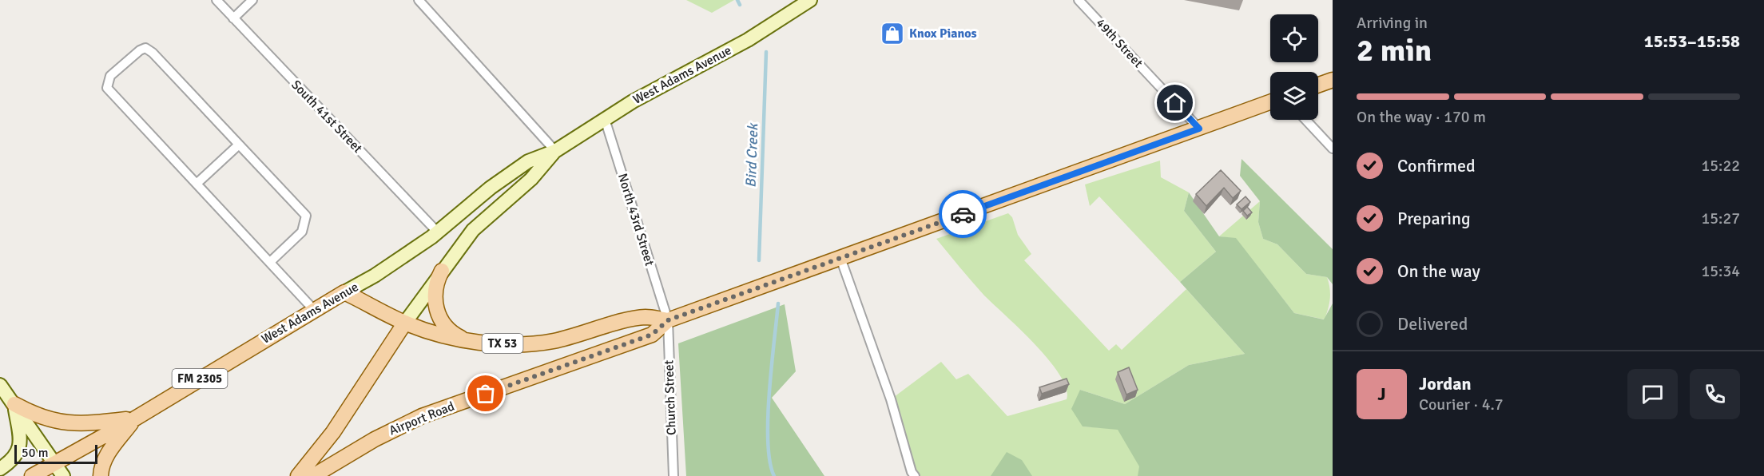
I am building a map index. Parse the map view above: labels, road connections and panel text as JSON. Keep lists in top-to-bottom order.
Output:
{
  "streets": {
    "main road": [
      "West Adams Avenue",
      "TX 53",
      "FM 2305",
      "Airport Road"
    ],
    "street": [
      "49th Street",
      "South 41st Street",
      "North 43rd Street",
      "Church Street"
    ]
  },
  "crossings": [
    ["49th Street", "Airport Road"],
    ["West Adams Avenue", "South 41st Street"],
    ["West Adams Avenue", "North 43rd Street"],
    ["West Adams Avenue", "Airport Road"],
    ["North 43rd Street", "Church Street"],
    ["North 43rd Street", "Airport Road"],
    ["Church Street", "Airport Road"]
  ],
  "water": ["Bird Creek"],
  "places": {
    "shop": ["Knox Pianos"]
  },
  "scale_bar": "50 m",
  "page": {
    "heading": ["2 min", "Arriving in", "15:53–15:58"],
    "panel": ["Jordan", "Courier · 4.7"],
    "bar": "On the way · 170 m",
    "list": [
      ["Confirmed", "15:22"],
      ["Preparing", "15:27"],
      ["On the way", "15:34"],
      "Delivered"
    ],
    "round": "J",
    "scale": "50 m"
  }
}
